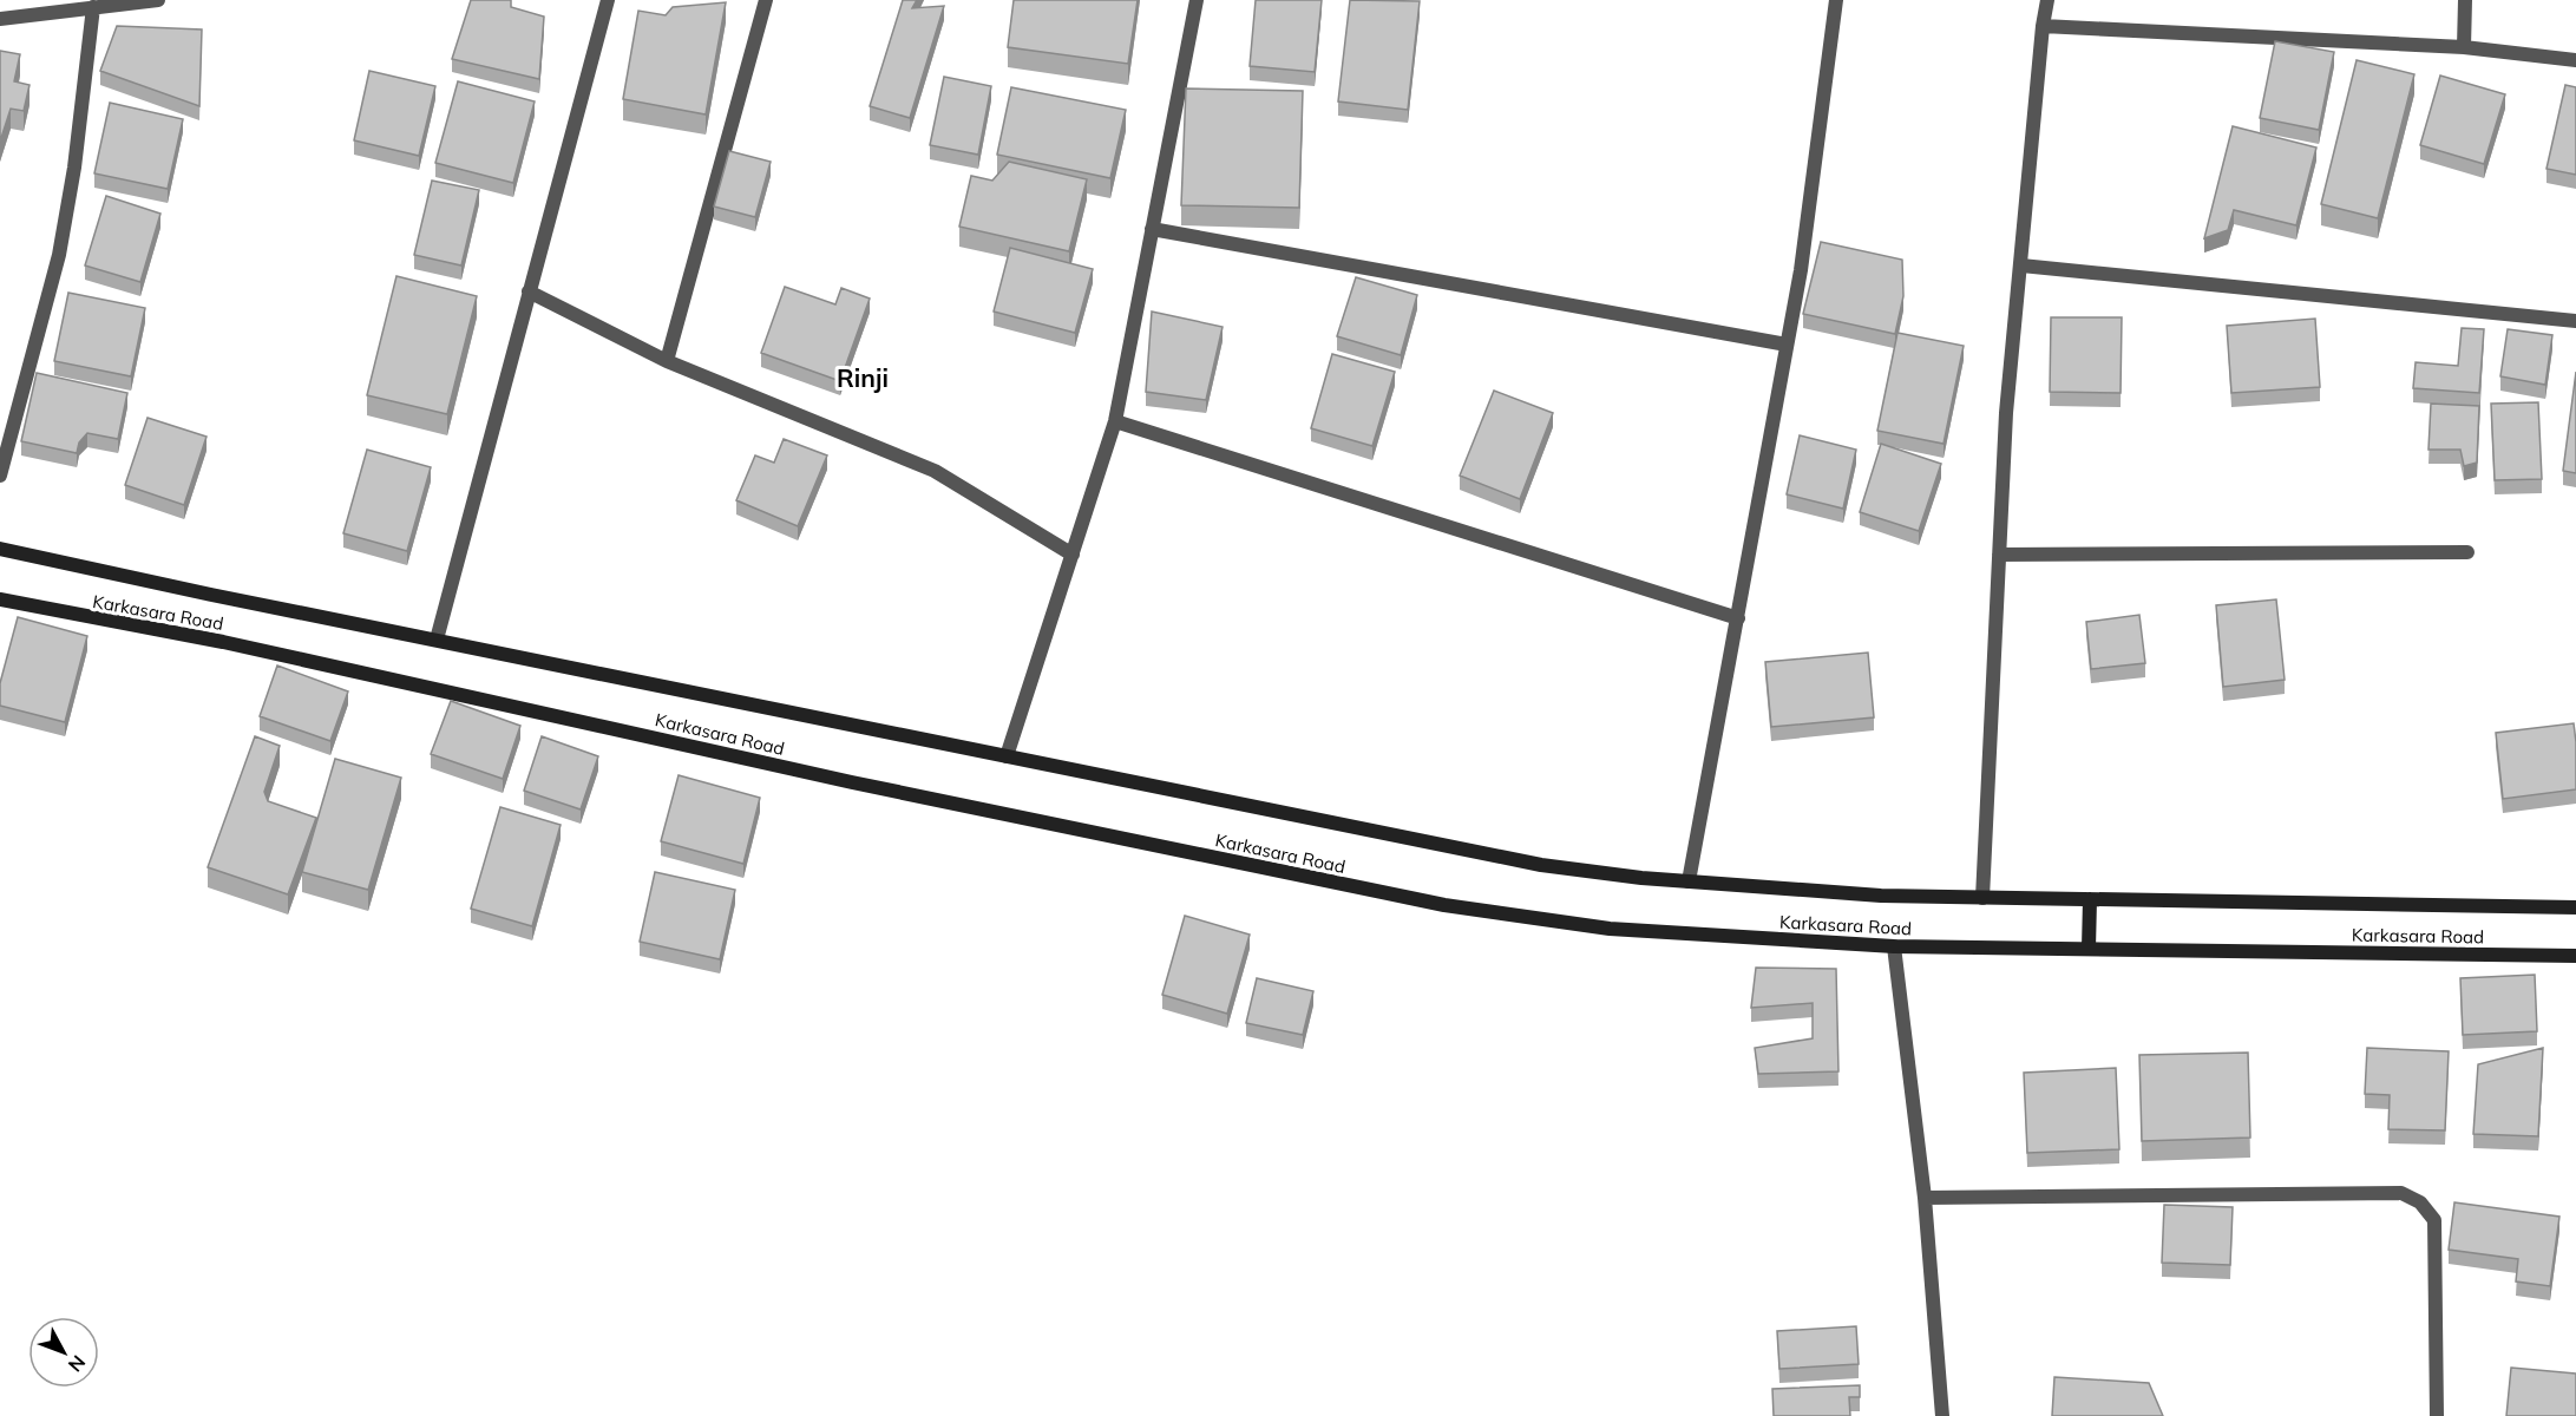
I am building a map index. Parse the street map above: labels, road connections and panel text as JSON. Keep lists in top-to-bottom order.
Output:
{
  "streets": {
    "main road": ["Karkasara Road"]
  },
  "districts": ["Rinji"],
  "north": "bottom right"
}
